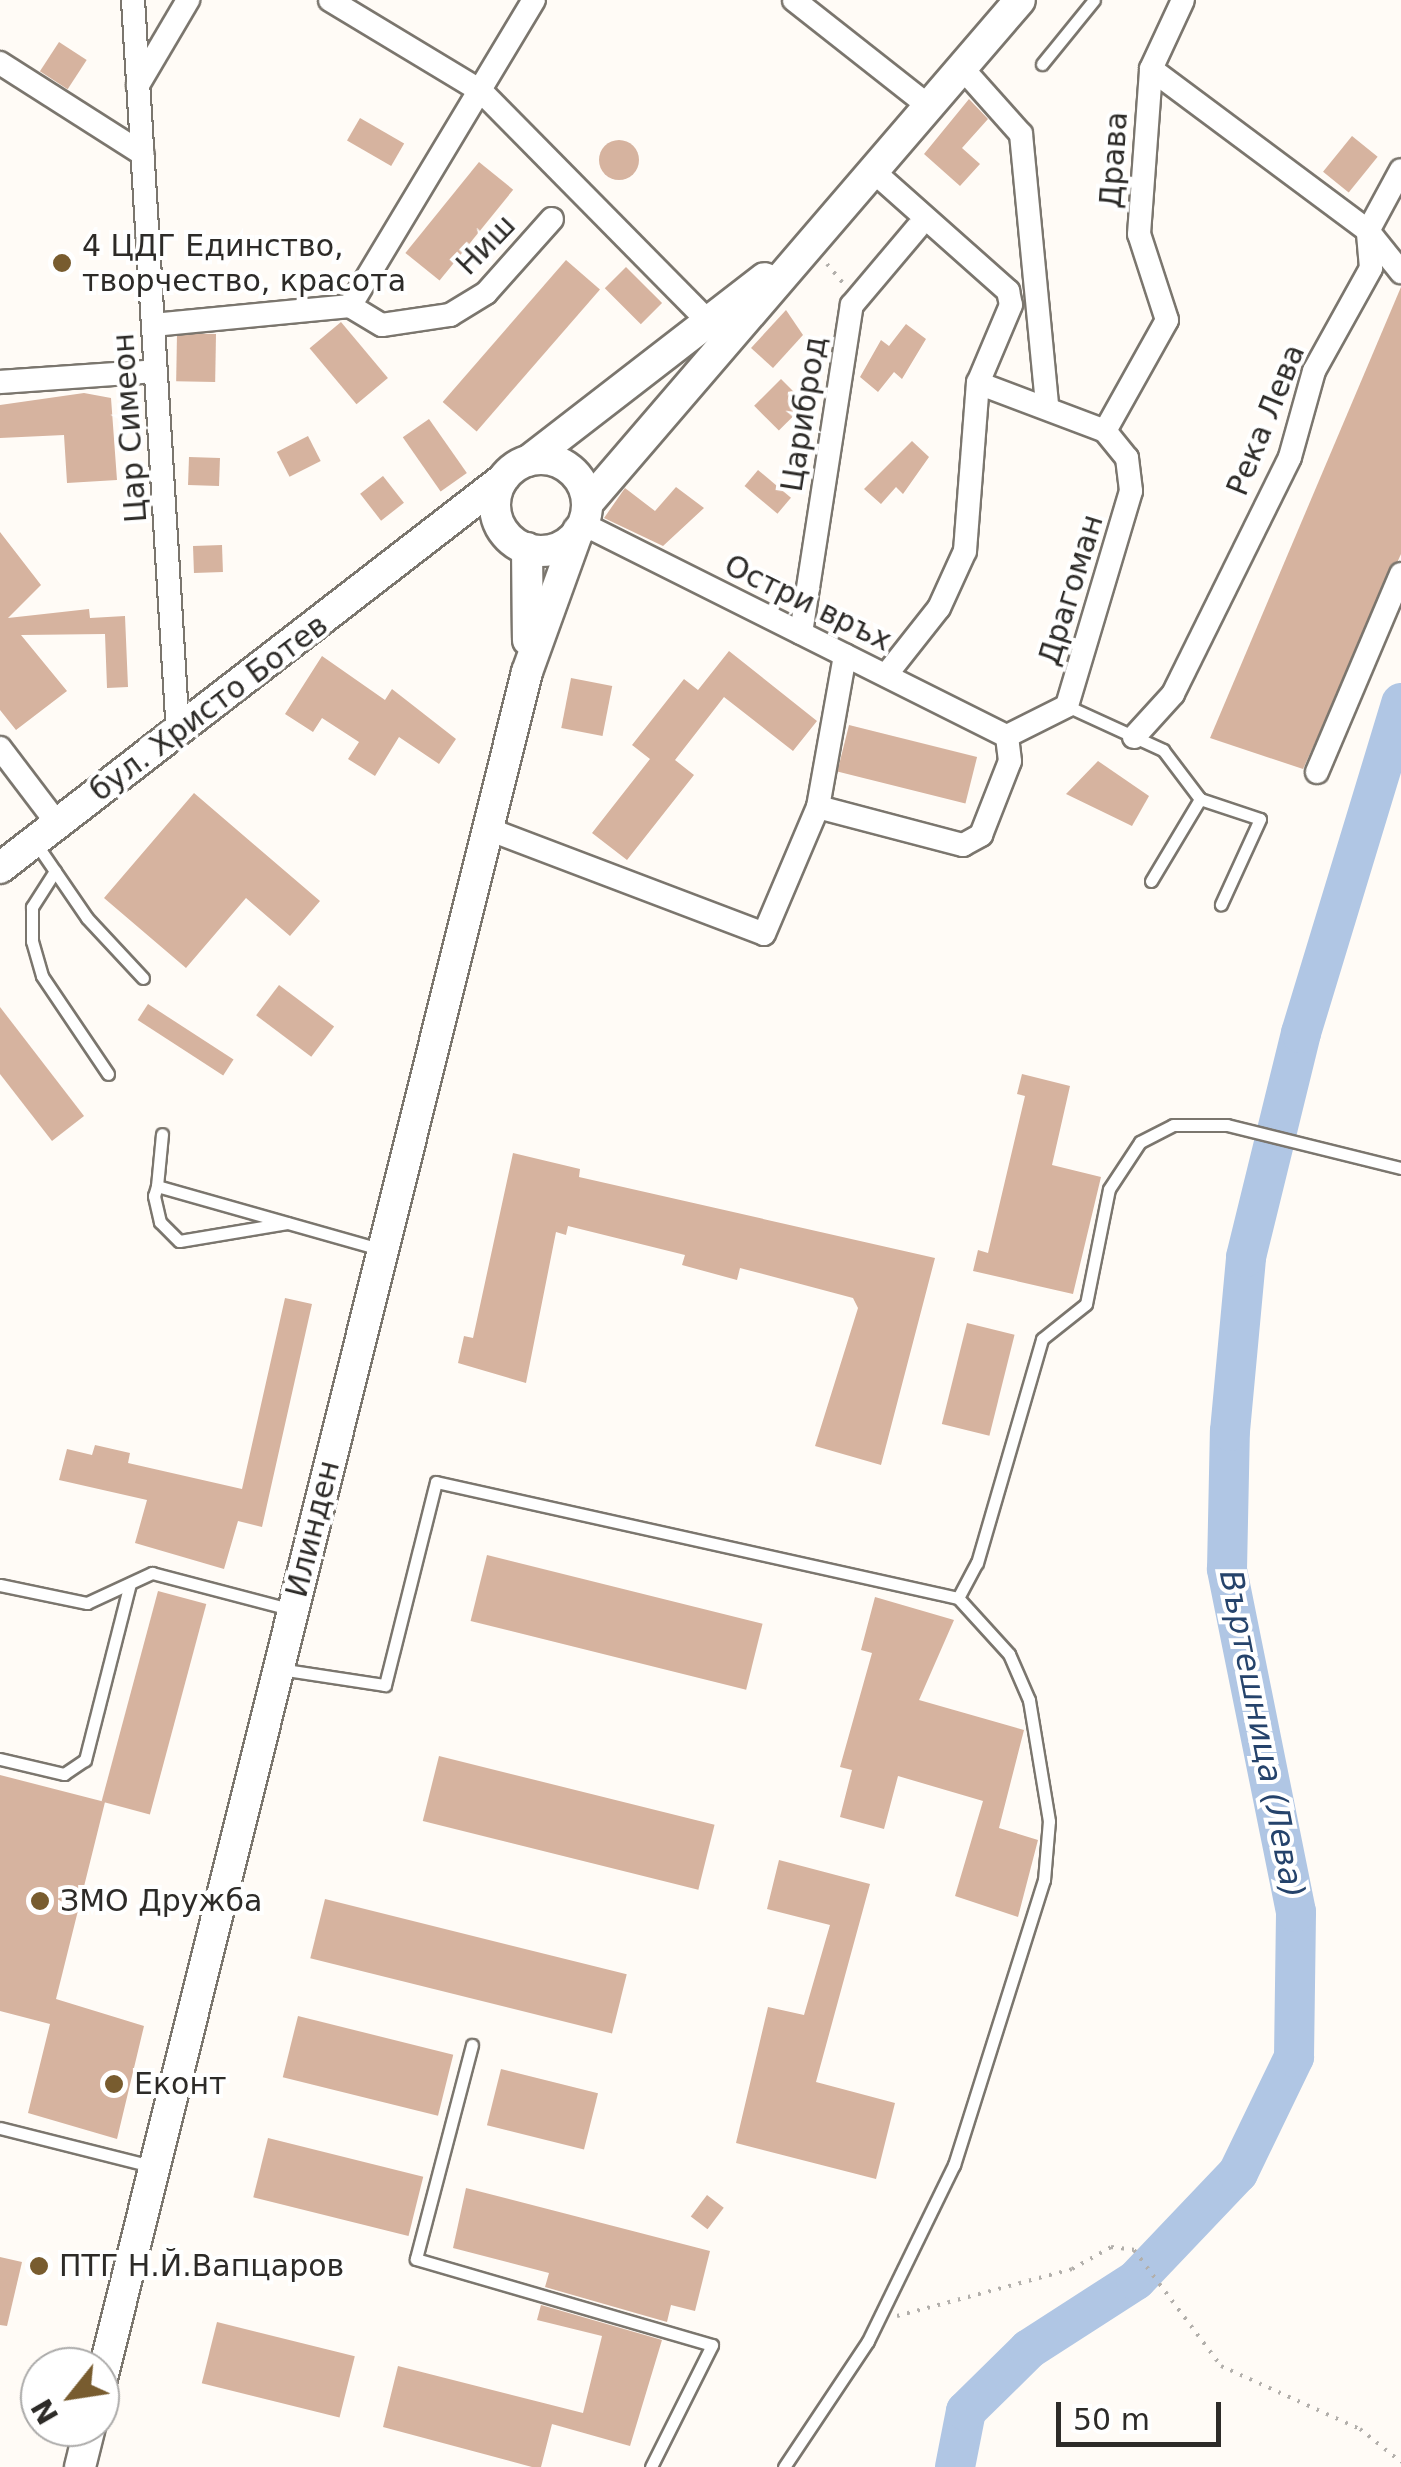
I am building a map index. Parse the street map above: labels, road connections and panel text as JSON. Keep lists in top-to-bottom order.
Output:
{
  "streets": {
    "street": [
      "Драва",
      "Ниш",
      "Цариброд",
      "Река Лева",
      "Цар Симеон",
      "Драгоман",
      "Остри връх",
      "бул. Христо Ботев",
      "Илинден"
    ]
  },
  "crossings": [
    ["Драва", "Драгоман"],
    ["Цариброд", "Остри връх"],
    ["Цар Симеон", "бул. Христо Ботев"],
    ["Драгоман", "Остри връх"],
    ["Остри връх", "бул. Христо Ботев"],
    ["Остри връх", "Илинден"],
    ["бул. Христо Ботев", "Илинден"]
  ],
  "water": ["Въртешница (Лева)"],
  "places": [
    "4 ЦДГ Единство, творчество, красота",
    "ЗМО Дружба",
    "Еконт",
    "ПТГ Н.Й.Вапцаров"
  ],
  "scale_bar": "50 m",
  "north": "bottom left"
}
